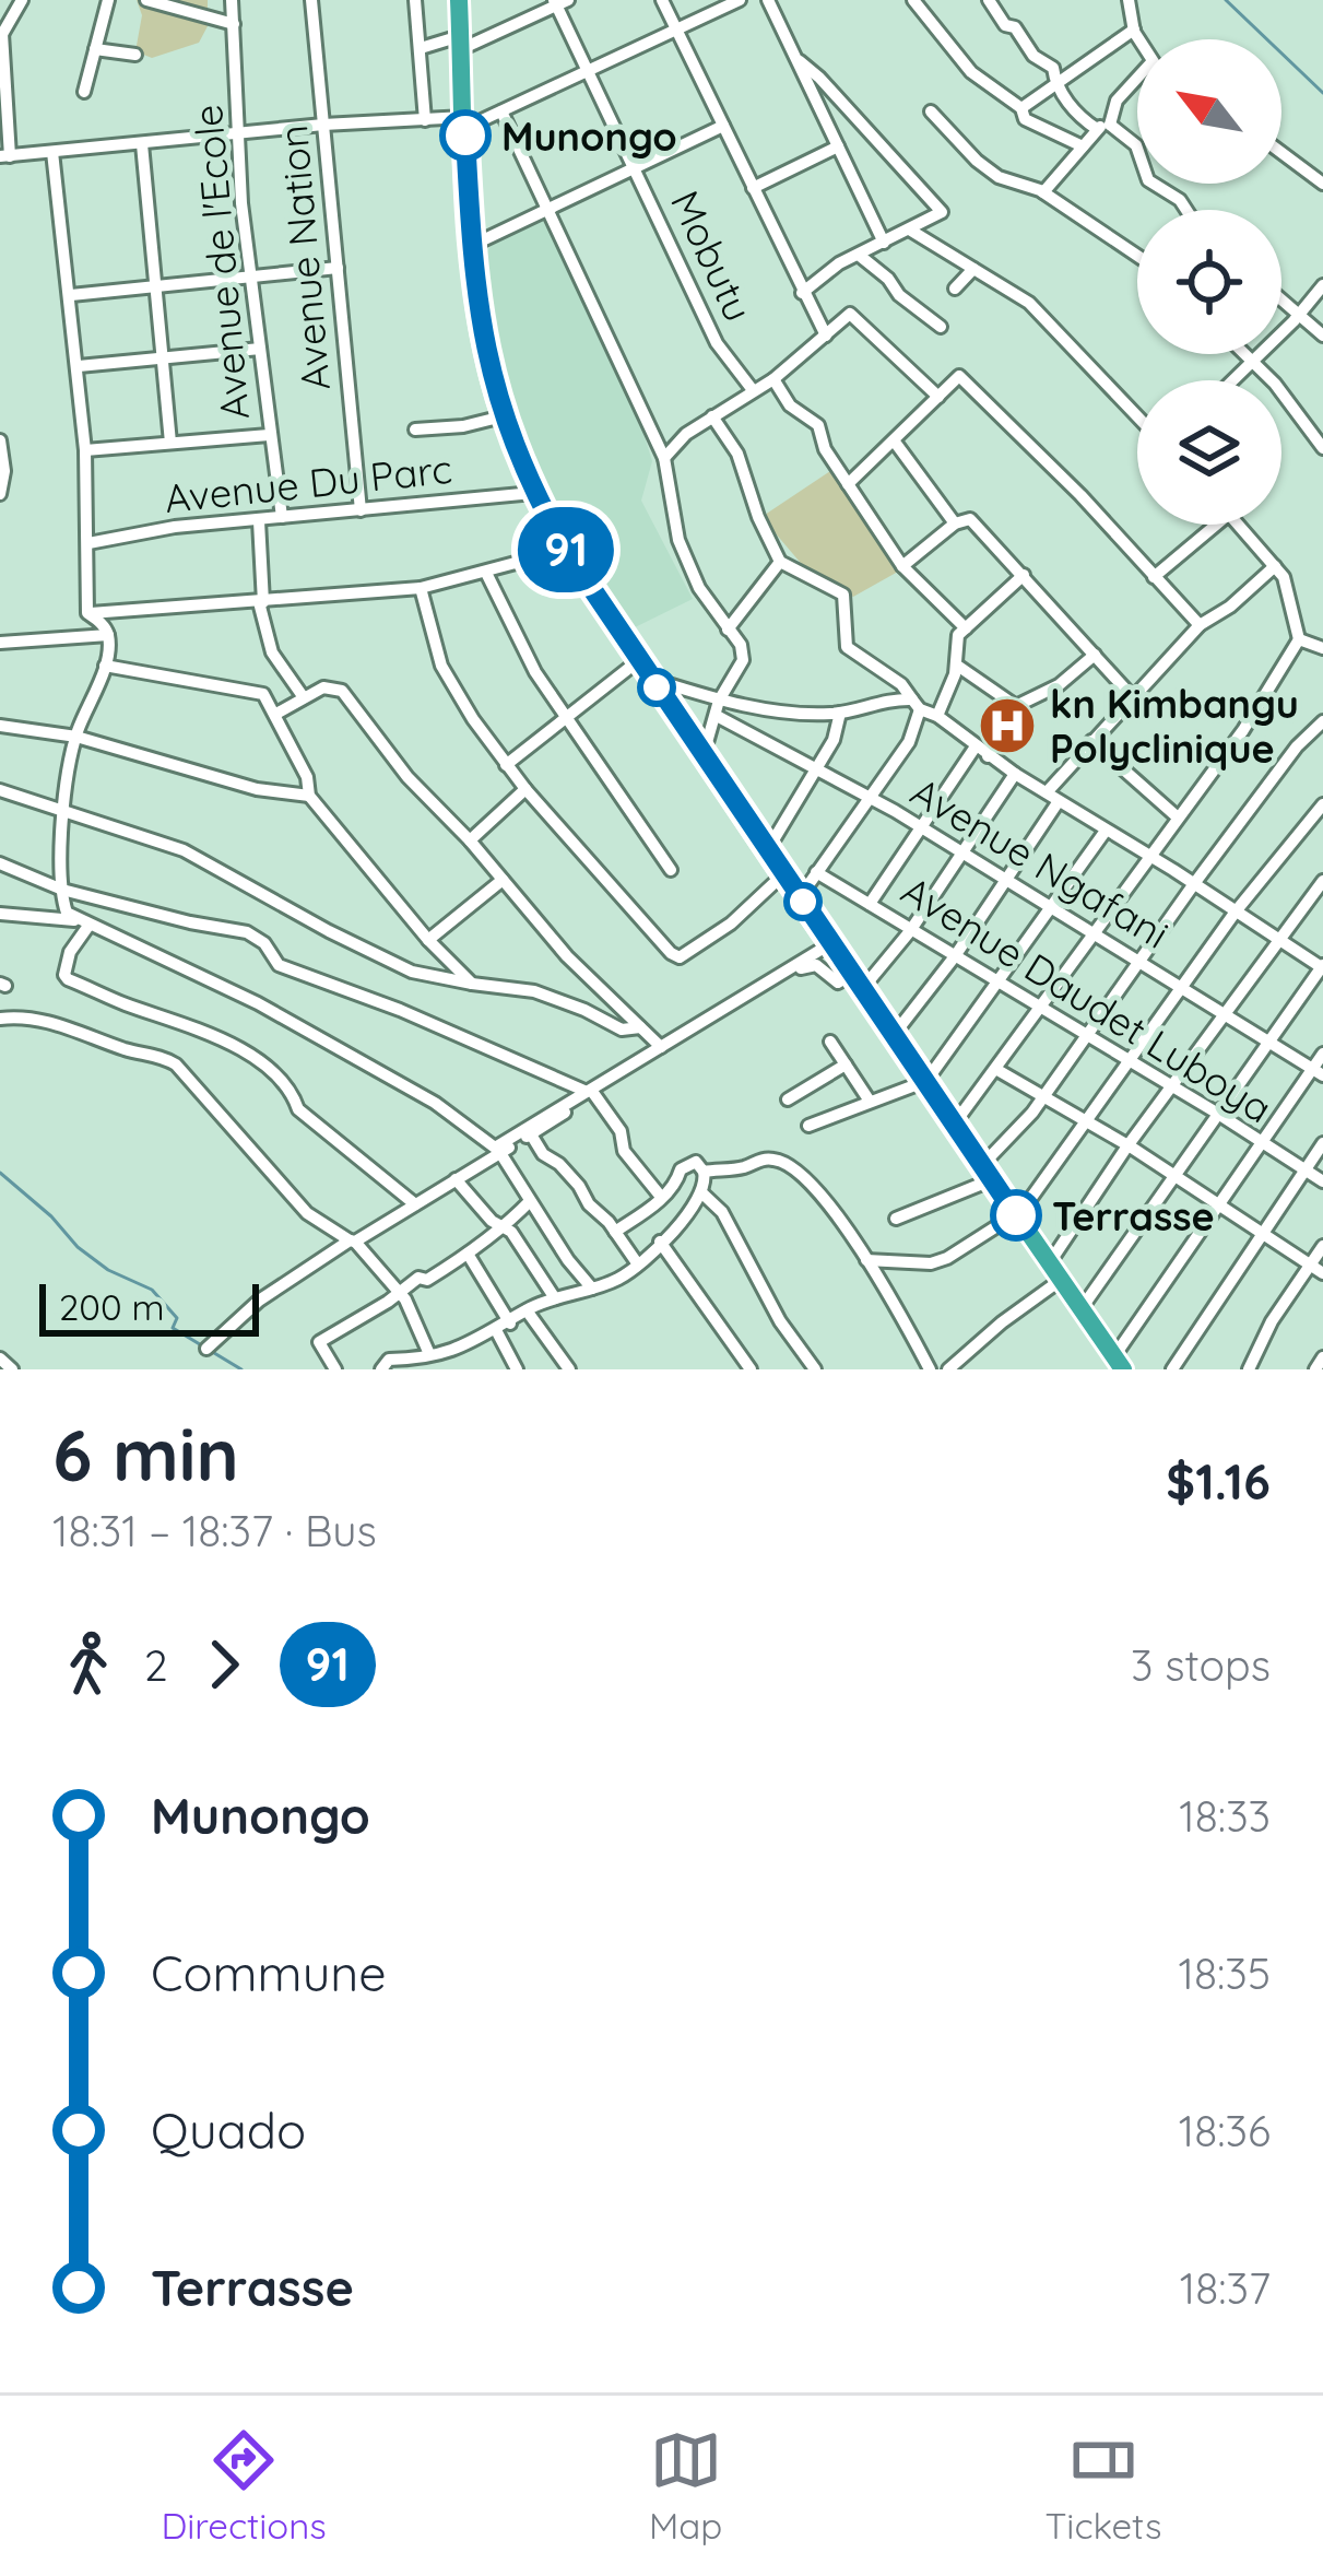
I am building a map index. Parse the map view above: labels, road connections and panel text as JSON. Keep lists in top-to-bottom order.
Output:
{
  "streets": {
    "street": [
      "Mobutu",
      "Avenue Nation",
      "Avenue de l'Ecole",
      "Avenue Du Parc",
      "Avenue Ngafani",
      "Avenue Daudet Luboya"
    ]
  },
  "crossings": [
    ["Avenue Nation", "Avenue Du Parc"],
    ["Avenue de l'Ecole", "Avenue Du Parc"]
  ],
  "places": {
    "other": ["Munongo", "Terrasse"],
    "hospital": ["kn Kimbangu Polyclinique"]
  },
  "lines": ["bus line 91"],
  "scale_bar": "200 m",
  "north": "top left",
  "page": {
    "on_map": "91",
    "scale": "200 m",
    "heading": ["6 min", "18:31 – 18:37 · Bus", "$1.16"],
    "legs": ["2", "91", "3 stops"],
    "list": [
      {
        "name": "Munongo",
        "value": "18:33"
      },
      {
        "name": "Commune",
        "value": "18:35"
      },
      {
        "name": "Quado",
        "value": "18:36"
      },
      {
        "name": "Terrasse",
        "value": "18:37"
      }
    ],
    "tabs": ["Directions", "Map", "Tickets"]
  }
}
